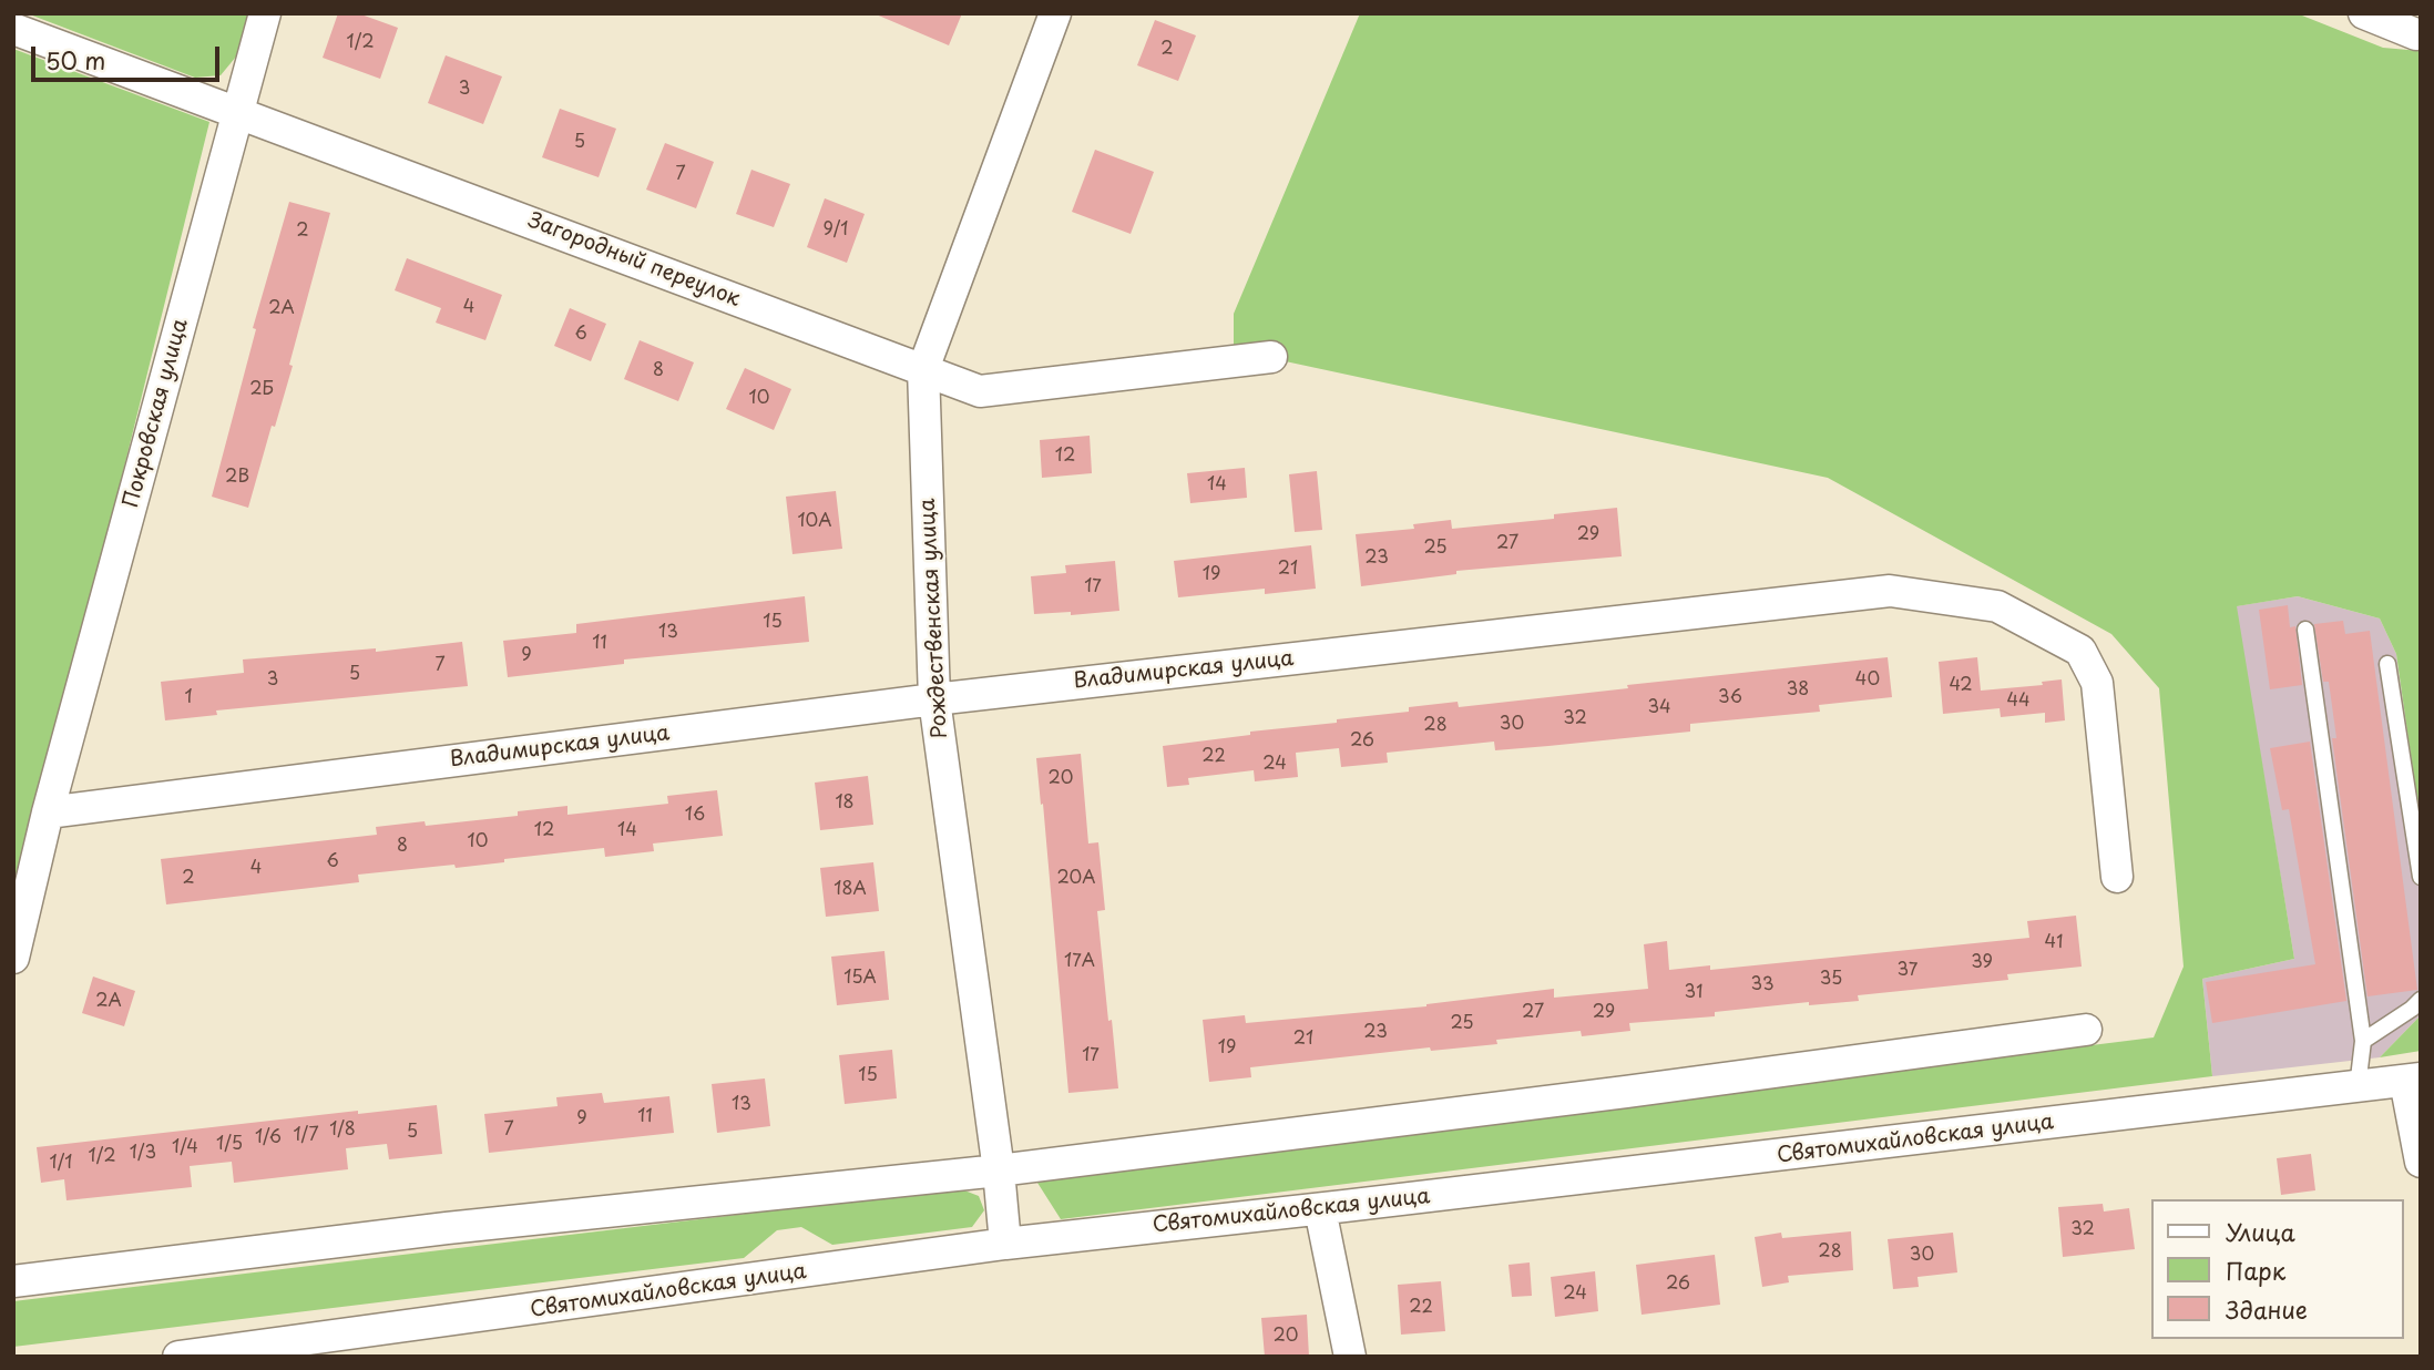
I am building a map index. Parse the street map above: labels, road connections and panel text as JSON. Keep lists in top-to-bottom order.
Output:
{
  "streets": {
    "street": [
      "Загородный переулок",
      "Покровская улица",
      "Рождественская улица",
      "Владимирская улица",
      "Святомихайловская улица"
    ]
  },
  "crossings": [
    ["Загородный переулок", "Покровская улица"],
    ["Загородный переулок", "Рождественская улица"],
    ["Покровская улица", "Владимирская улица"],
    ["Рождественская улица", "Владимирская улица"],
    ["Рождественская улица", "Святомихайловская улица"]
  ],
  "house_numbers": [
    "1/2",
    "2",
    "3",
    "5",
    "7",
    "9/1",
    "2",
    "4",
    "2А",
    "6",
    "8",
    "2Б",
    "10",
    "12",
    "2В",
    "14",
    "10А",
    "29",
    "27",
    "25",
    "23",
    "21",
    "19",
    "17",
    "15",
    "13",
    "11",
    "9",
    "7",
    "5",
    "3",
    "40",
    "42",
    "38",
    "1",
    "36",
    "44",
    "34",
    "32",
    "30",
    "28",
    "26",
    "22",
    "24",
    "20",
    "18",
    "16",
    "12",
    "14",
    "10",
    "8",
    "6",
    "4",
    "2",
    "20А",
    "18А",
    "41",
    "17А",
    "39",
    "37",
    "15А",
    "35",
    "33",
    "31",
    "2А",
    "27",
    "29",
    "25",
    "23",
    "21",
    "19",
    "17",
    "15",
    "13",
    "11",
    "9",
    "1/8",
    "7",
    "5",
    "1/7",
    "1/6",
    "1/5",
    "1/4",
    "1/3",
    "1/2",
    "1/1",
    "32",
    "28",
    "30",
    "26",
    "24",
    "22",
    "20"
  ],
  "legend": ["Улица", "Парк", "Здание"],
  "scale_bar": "50 m"
}
